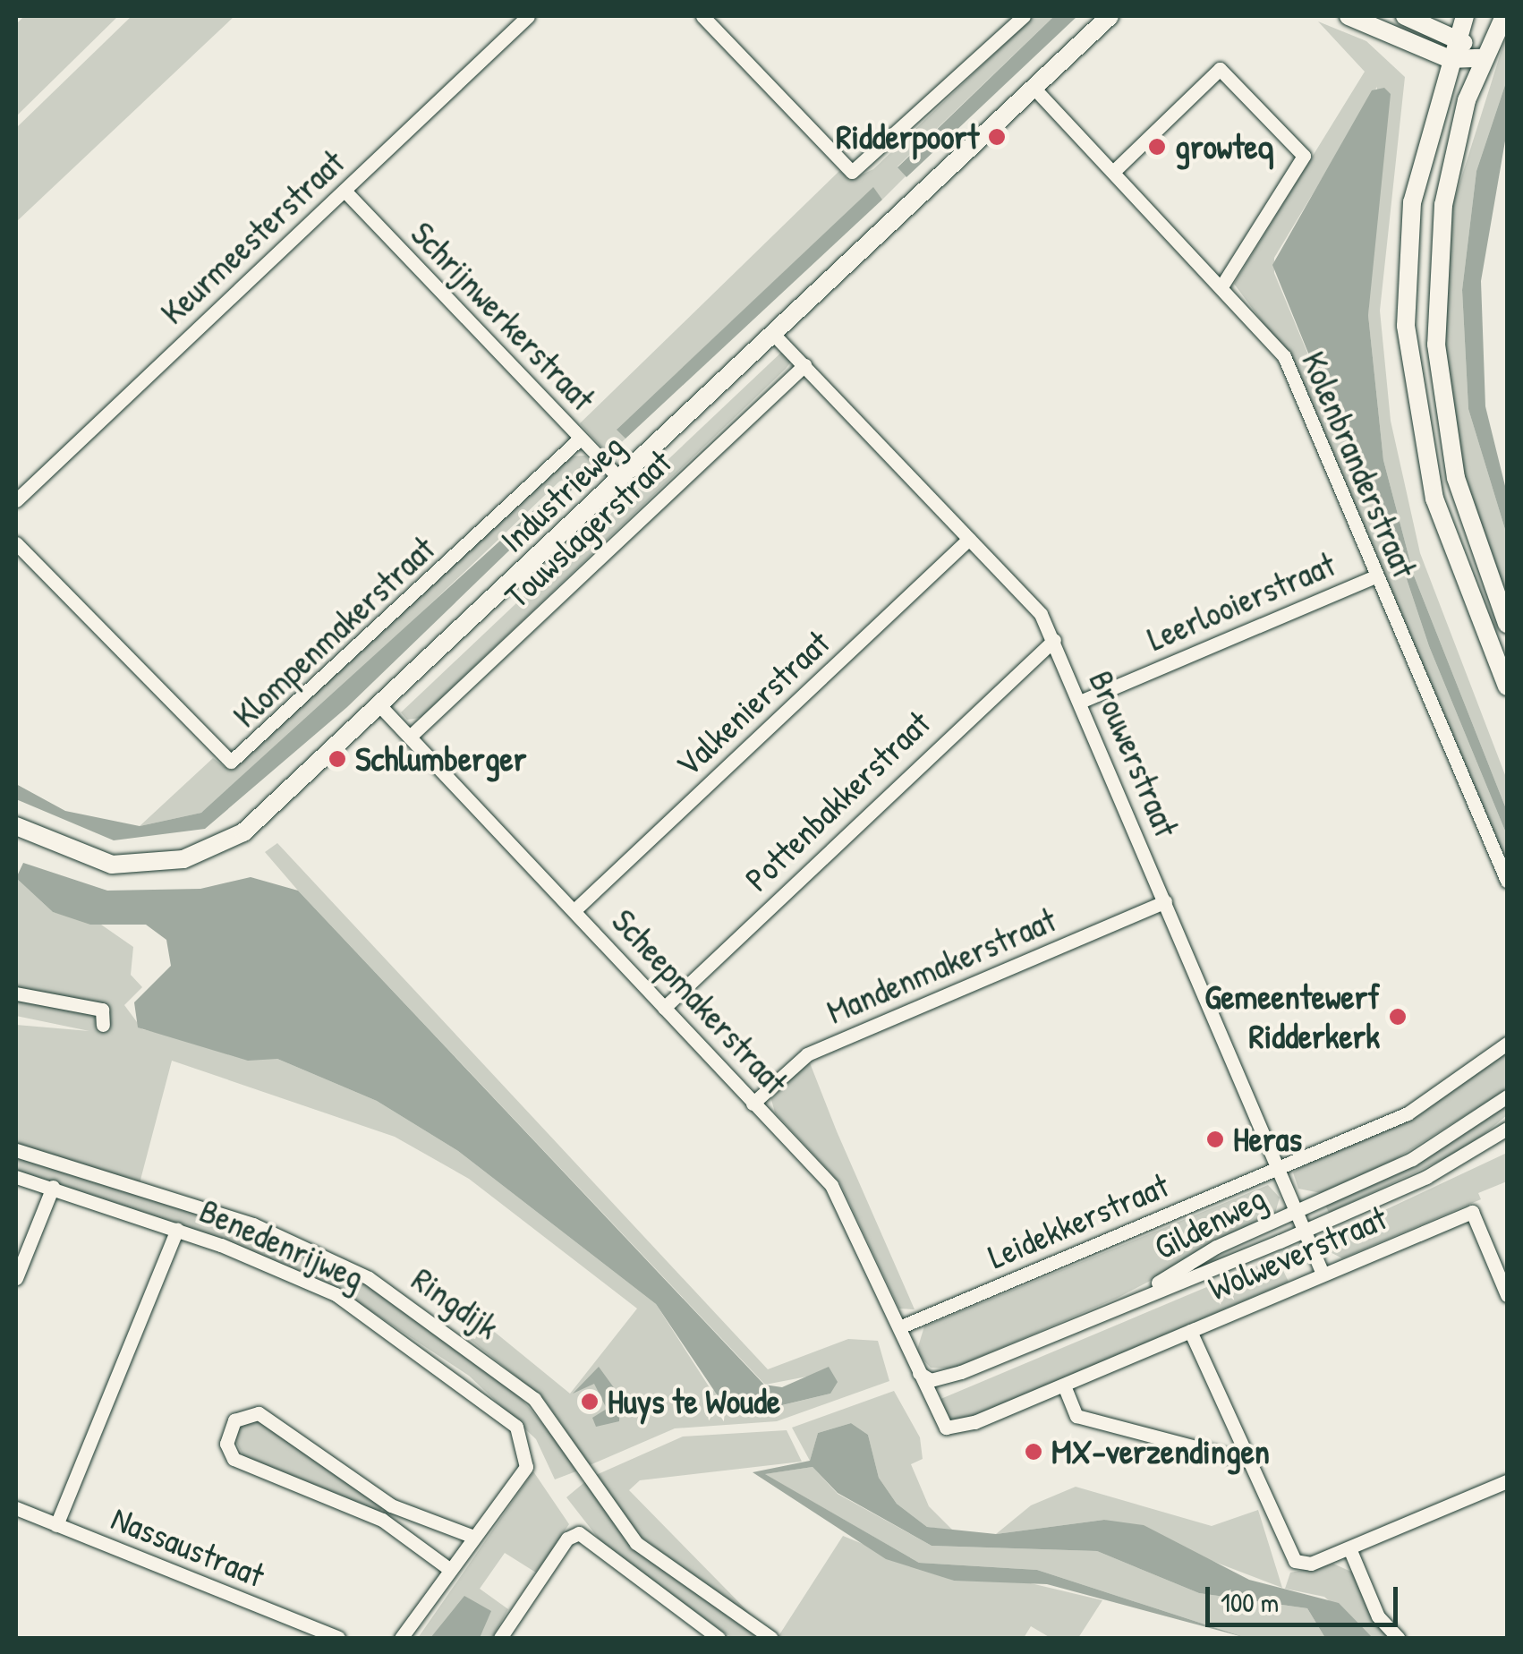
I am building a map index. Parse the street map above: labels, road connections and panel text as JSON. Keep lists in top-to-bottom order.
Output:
{
  "streets": {
    "street": [
      "Keurmeesterstraat",
      "Schrijnwerkerstraat",
      "Kolenbranderstraat",
      "Industrieweg",
      "Touwslagerstraat",
      "Leerlooierstraat",
      "Klompenmakerstraat",
      "Valkenierstraat",
      "Brouwerstraat",
      "Pottenbakkerstraat",
      "Mandenmakerstraat",
      "Scheepmakerstraat",
      "Leidekkerstraat",
      "Gildenweg",
      "Benedenrijweg",
      "Wolweverstraat",
      "Ringdijk",
      "Nassaustraat"
    ]
  },
  "crossings": [
    ["Keurmeesterstraat", "Schrijnwerkerstraat"],
    ["Schrijnwerkerstraat", "Industrieweg"],
    ["Schrijnwerkerstraat", "Klompenmakerstraat"],
    ["Kolenbranderstraat", "Industrieweg"],
    ["Kolenbranderstraat", "Leerlooierstraat"],
    ["Industrieweg", "Brouwerstraat"],
    ["Industrieweg", "Scheepmakerstraat"],
    ["Touwslagerstraat", "Brouwerstraat"],
    ["Touwslagerstraat", "Scheepmakerstraat"],
    ["Leerlooierstraat", "Brouwerstraat"],
    ["Valkenierstraat", "Brouwerstraat"],
    ["Valkenierstraat", "Scheepmakerstraat"],
    ["Brouwerstraat", "Pottenbakkerstraat"],
    ["Brouwerstraat", "Mandenmakerstraat"],
    ["Brouwerstraat", "Leidekkerstraat"],
    ["Brouwerstraat", "Gildenweg"],
    ["Brouwerstraat", "Wolweverstraat"],
    ["Pottenbakkerstraat", "Scheepmakerstraat"],
    ["Mandenmakerstraat", "Scheepmakerstraat"],
    ["Scheepmakerstraat", "Leidekkerstraat"],
    ["Scheepmakerstraat", "Gildenweg"],
    ["Scheepmakerstraat", "Wolweverstraat"],
    ["Gildenweg", "Wolweverstraat"]
  ],
  "places": [
    "Ridderpoort",
    "growteq",
    "Schlumberger",
    "Gemeentewerf Ridderkerk",
    "Heras",
    "Huys te Woude",
    "MX-verzendingen"
  ],
  "scale_bar": "100 m"
}
